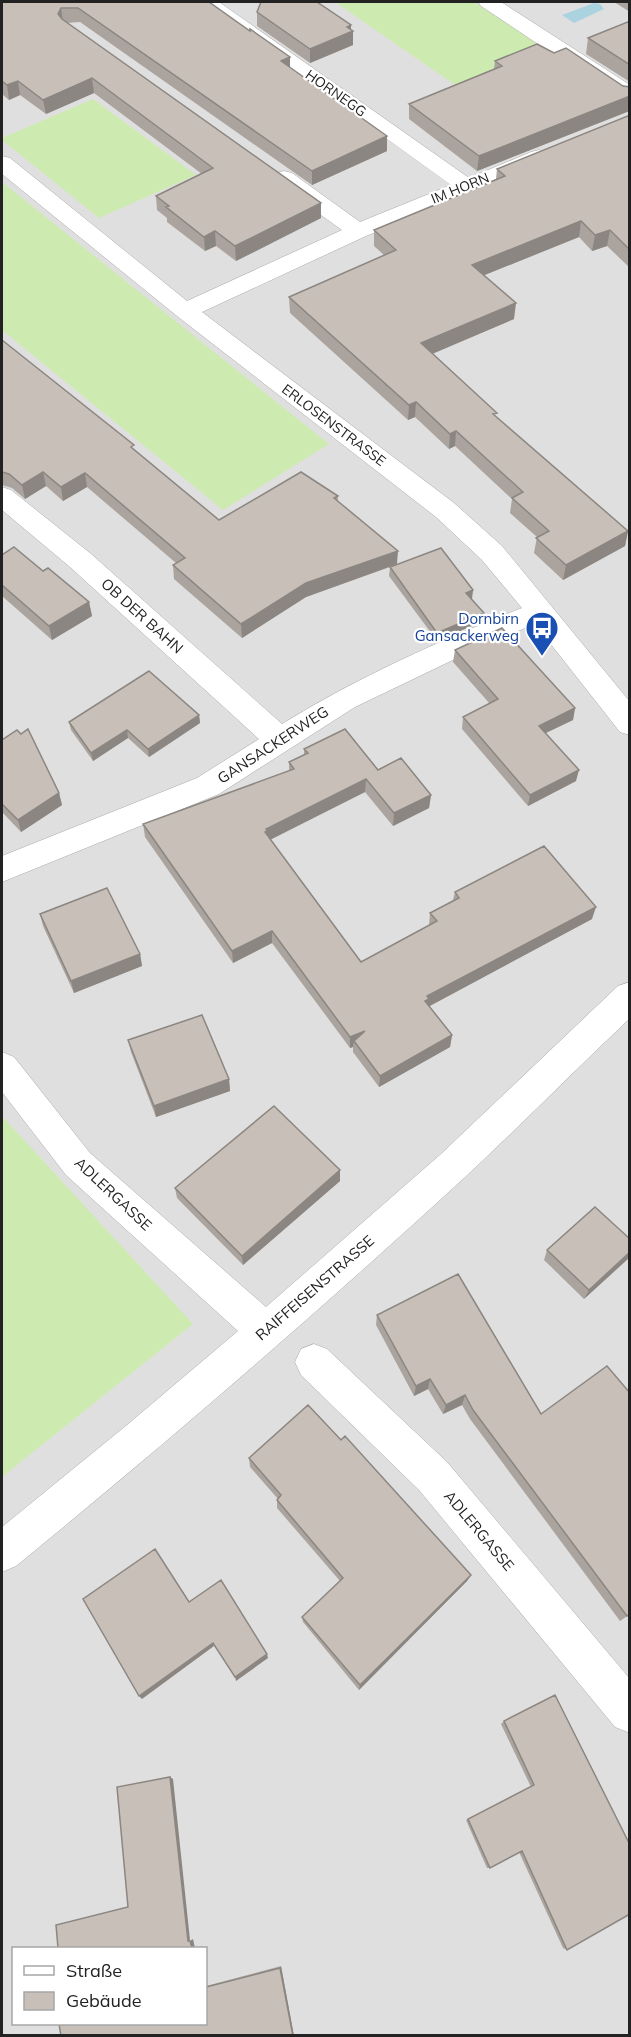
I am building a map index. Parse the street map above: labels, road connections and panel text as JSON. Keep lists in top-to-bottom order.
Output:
{
  "streets": {
    "street": [
      "HORNEGG",
      "IM HORN",
      "ERLOSENSTRASSE",
      "OB DER BAHN",
      "GANSACKERWEG",
      "ADLERGASSE",
      "RAIFFEISENSTRASSE"
    ]
  },
  "crossings": [
    ["HORNEGG", "IM HORN"],
    ["IM HORN", "ERLOSENSTRASSE"],
    ["ERLOSENSTRASSE", "GANSACKERWEG"],
    ["OB DER BAHN", "GANSACKERWEG"],
    ["ADLERGASSE", "RAIFFEISENSTRASSE"]
  ],
  "places": {
    "bus stop": ["Dornbirn Gansackerweg"]
  },
  "legend": ["Straße", "Gebäude"]
}
